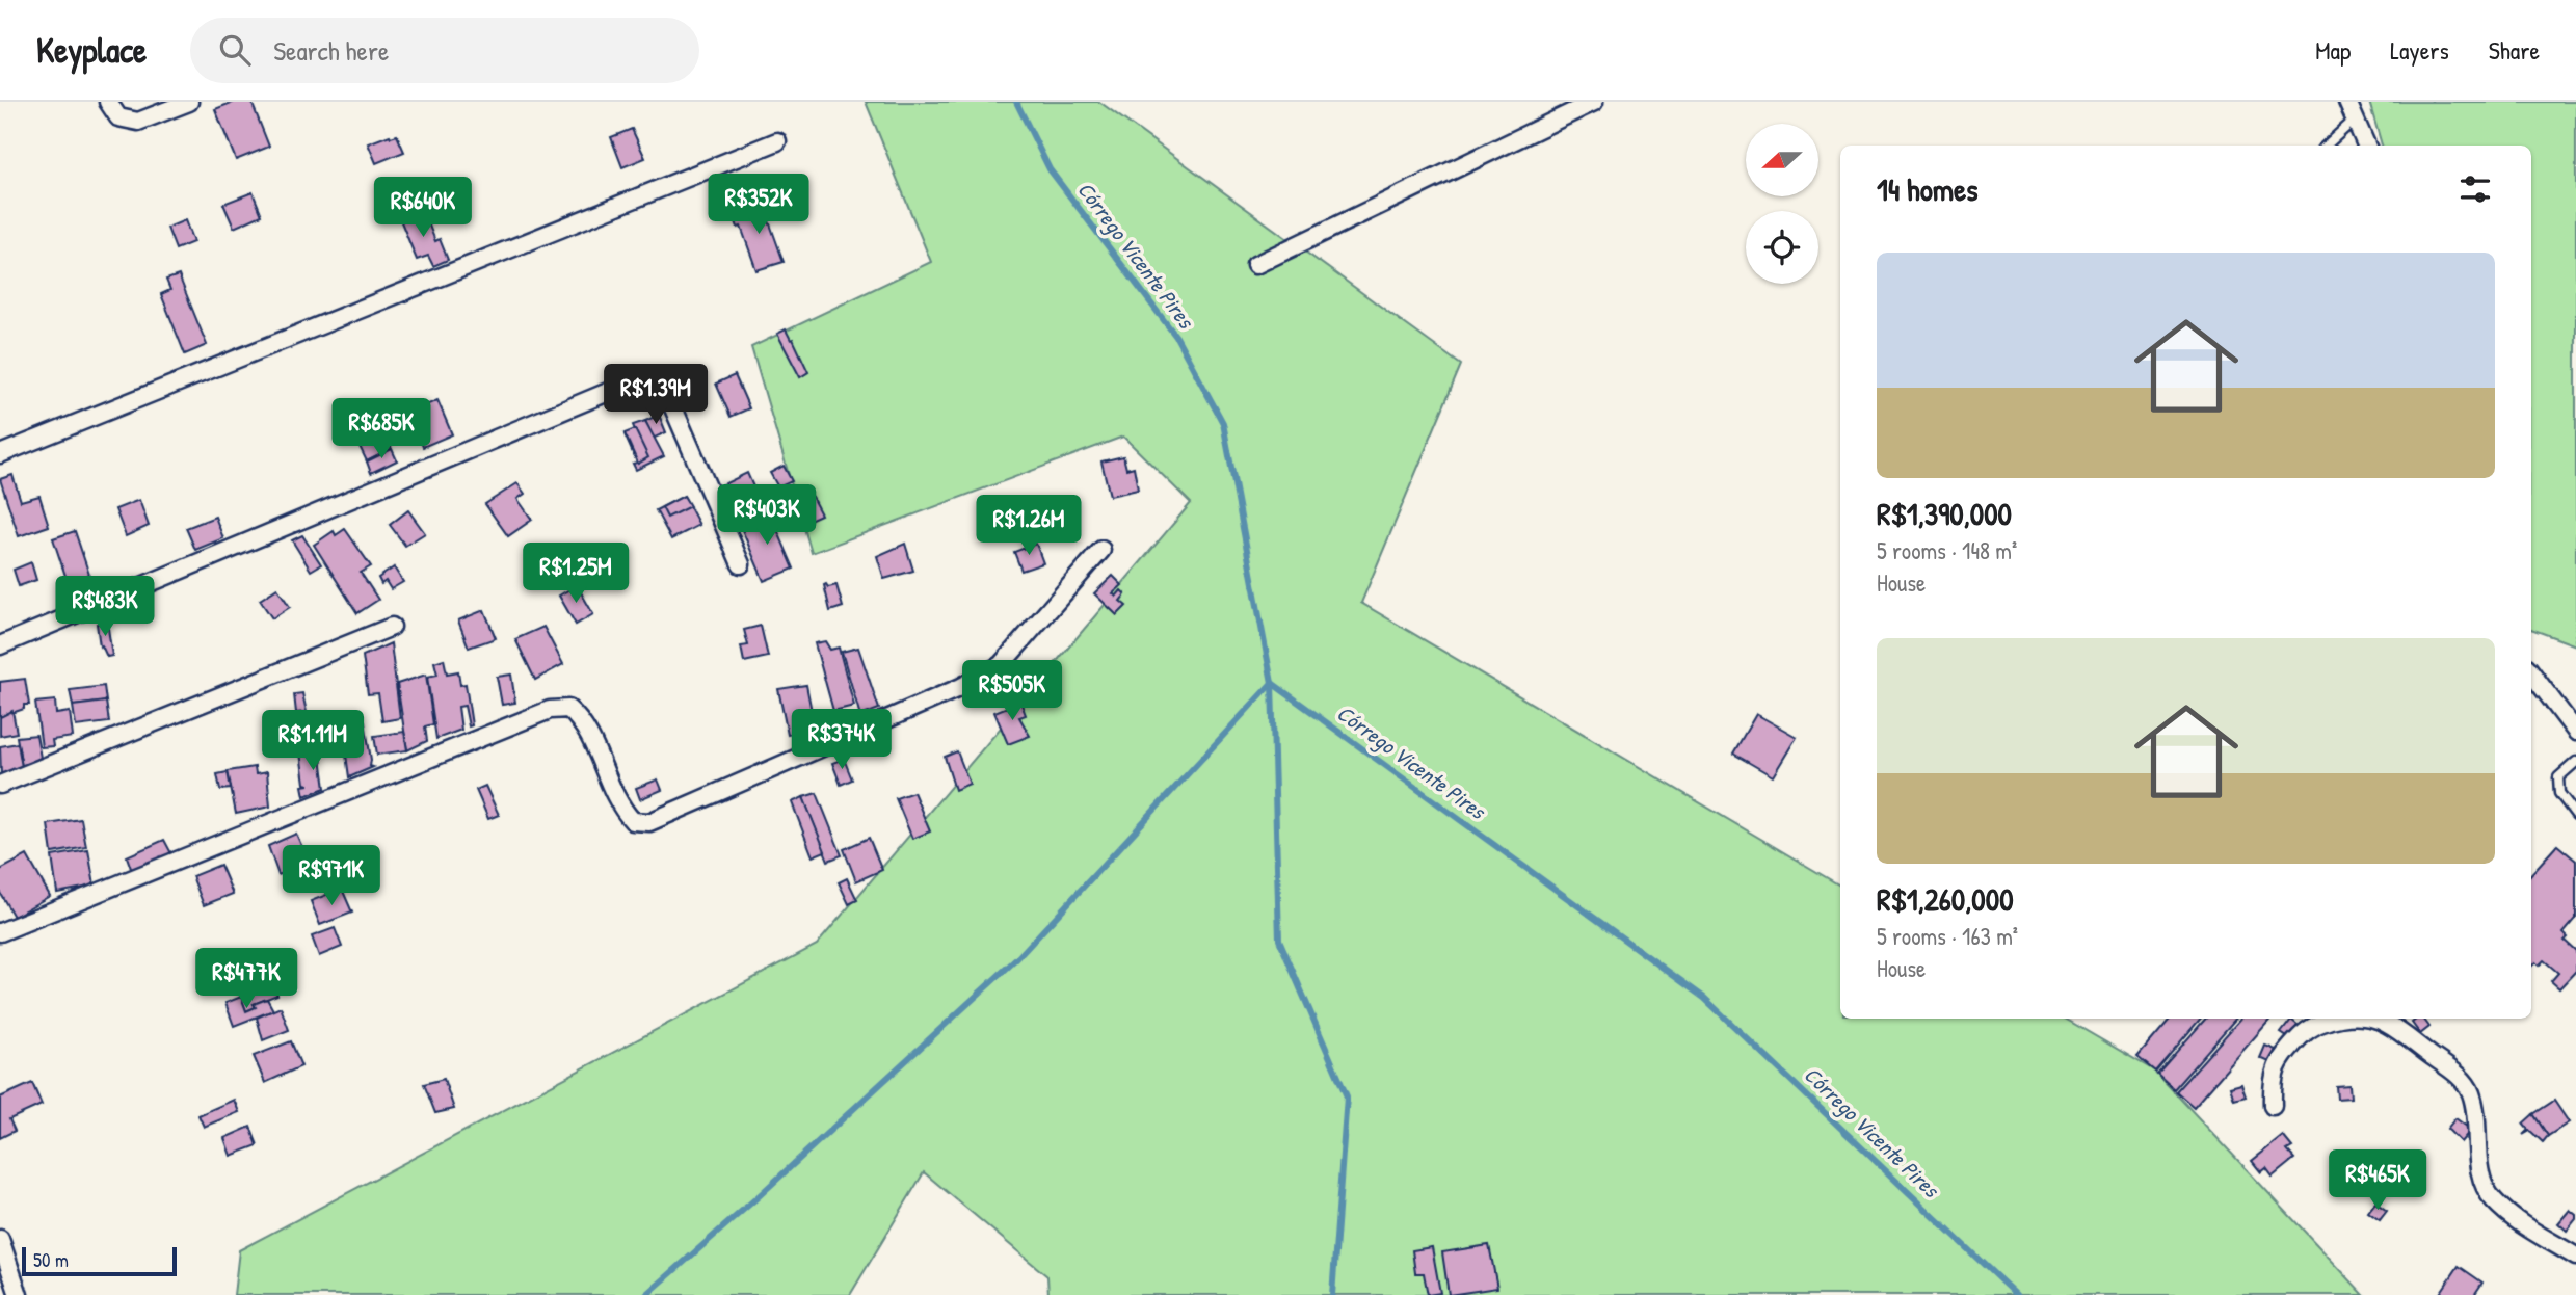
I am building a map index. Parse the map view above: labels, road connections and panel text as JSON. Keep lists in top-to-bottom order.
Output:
{
  "water": ["Córrego Vicente Pires"],
  "scale_bar": "50 m",
  "north": "left",
  "page": {
    "header": "Keyplace",
    "search": "Search here",
    "nav": ["Map", "Layers", "Share"],
    "heading": "14 homes",
    "price": [
      "R$352K",
      "R$640K",
      "R$1.39M",
      "R$685K",
      "R$403K",
      "R$1.26M",
      "R$1.25M",
      "R$483K",
      "R$505K",
      "R$374K",
      "R$1.11M",
      "R$971K",
      "R$477K",
      "R$465K"
    ],
    "list": [
      {
        "name": "R$1,390,000",
        "note": "5 rooms · 148 m² · House"
      },
      {
        "name": "R$1,260,000",
        "note": "5 rooms · 163 m² · House"
      }
    ],
    "scale": "50 m"
  }
}
